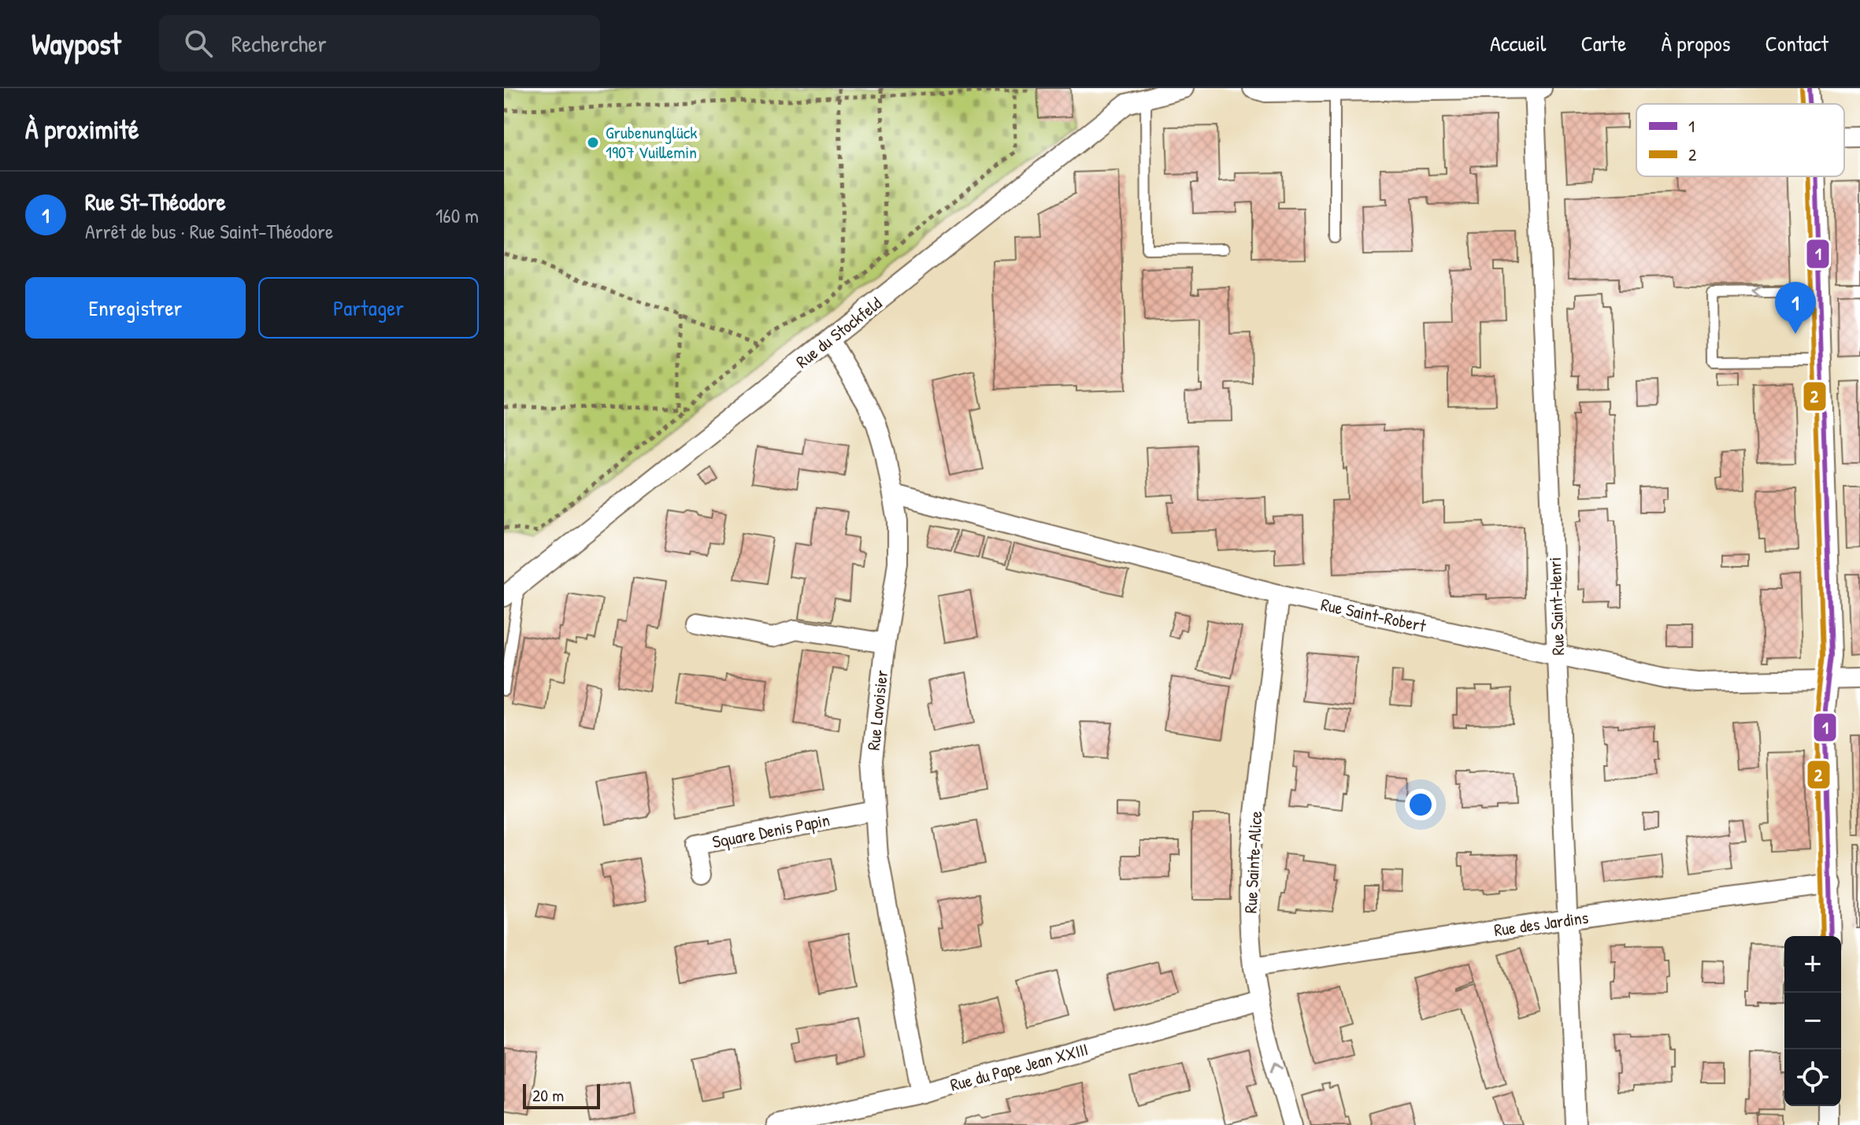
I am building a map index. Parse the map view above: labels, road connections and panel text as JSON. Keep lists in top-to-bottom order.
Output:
{
  "streets": {
    "street": [
      "Rue du Stockfeld",
      "Rue Saint-Henri",
      "Rue Saint-Robert",
      "Rue Lavoisier",
      "Square Denis Papin",
      "Rue Sainte-Alice",
      "Rue des Jardins",
      "Rue du Pape Jean XXIII"
    ]
  },
  "crossings": [
    ["Rue du Stockfeld", "Rue Lavoisier"],
    ["Rue Saint-Henri", "Rue Saint-Robert"],
    ["Rue Saint-Henri", "Rue des Jardins"],
    ["Rue Saint-Robert", "Rue Lavoisier"],
    ["Rue Saint-Robert", "Rue Sainte-Alice"],
    ["Rue Lavoisier", "Square Denis Papin"],
    ["Rue Lavoisier", "Rue du Pape Jean XXIII"],
    ["Rue Sainte-Alice", "Rue des Jardins"],
    ["Rue Sainte-Alice", "Rue du Pape Jean XXIII"]
  ],
  "places": ["Grubenunglück 1907 Vuillemin"],
  "lines": ["transit line 1", "transit line 2"],
  "legend": ["1", "2"],
  "scale_bar": "20 m",
  "page": {
    "header": "Waypost",
    "search": "Rechercher",
    "nav": [
      "Accueil",
      "Carte",
      "À propos",
      "Contact"
    ],
    "heading": "À proximité",
    "list": [
      {
        "mark": "1",
        "name": "Rue St-Théodore",
        "note": "Arrêt de bus · Rue Saint-Théodore",
        "value": "160 m"
      }
    ],
    "buttons": ["Enregistrer", "Partager"],
    "pins": "1",
    "map_buttons": ["+", "−"],
    "scale": "20 m"
  }
}
